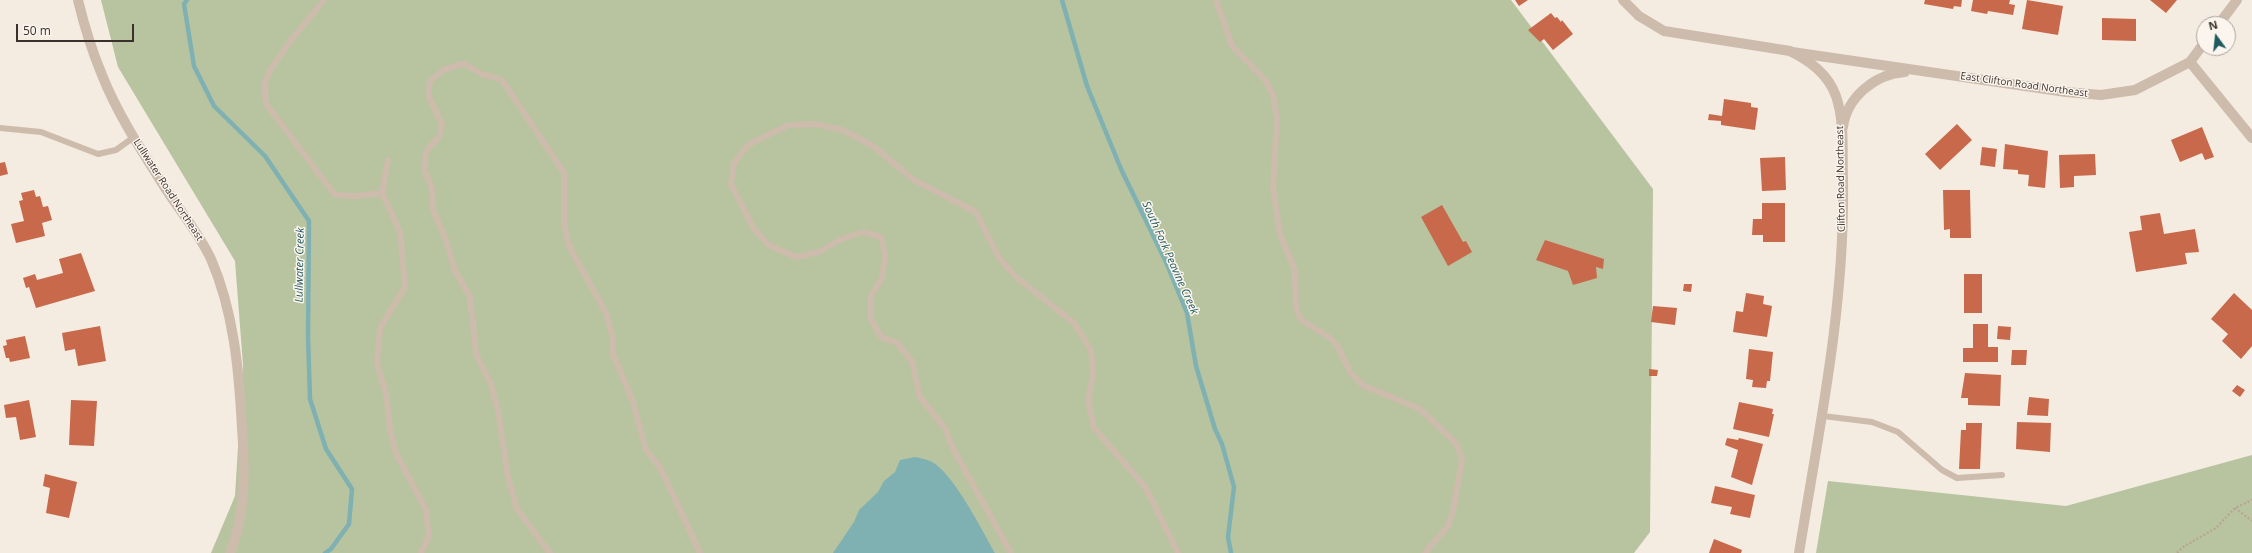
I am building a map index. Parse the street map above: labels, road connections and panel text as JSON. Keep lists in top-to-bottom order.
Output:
{
  "streets": {
    "street": ["East Clifton Road Northeast", "Clifton Road Northeast", "Lullwater Road Northeast"]
  },
  "crossings": [
    ["East Clifton Road Northeast", "Clifton Road Northeast"]
  ],
  "water": ["South Fork Peavine Creek", "Lullwater Creek"],
  "scale_bar": "50 m",
  "north": "top"
}
